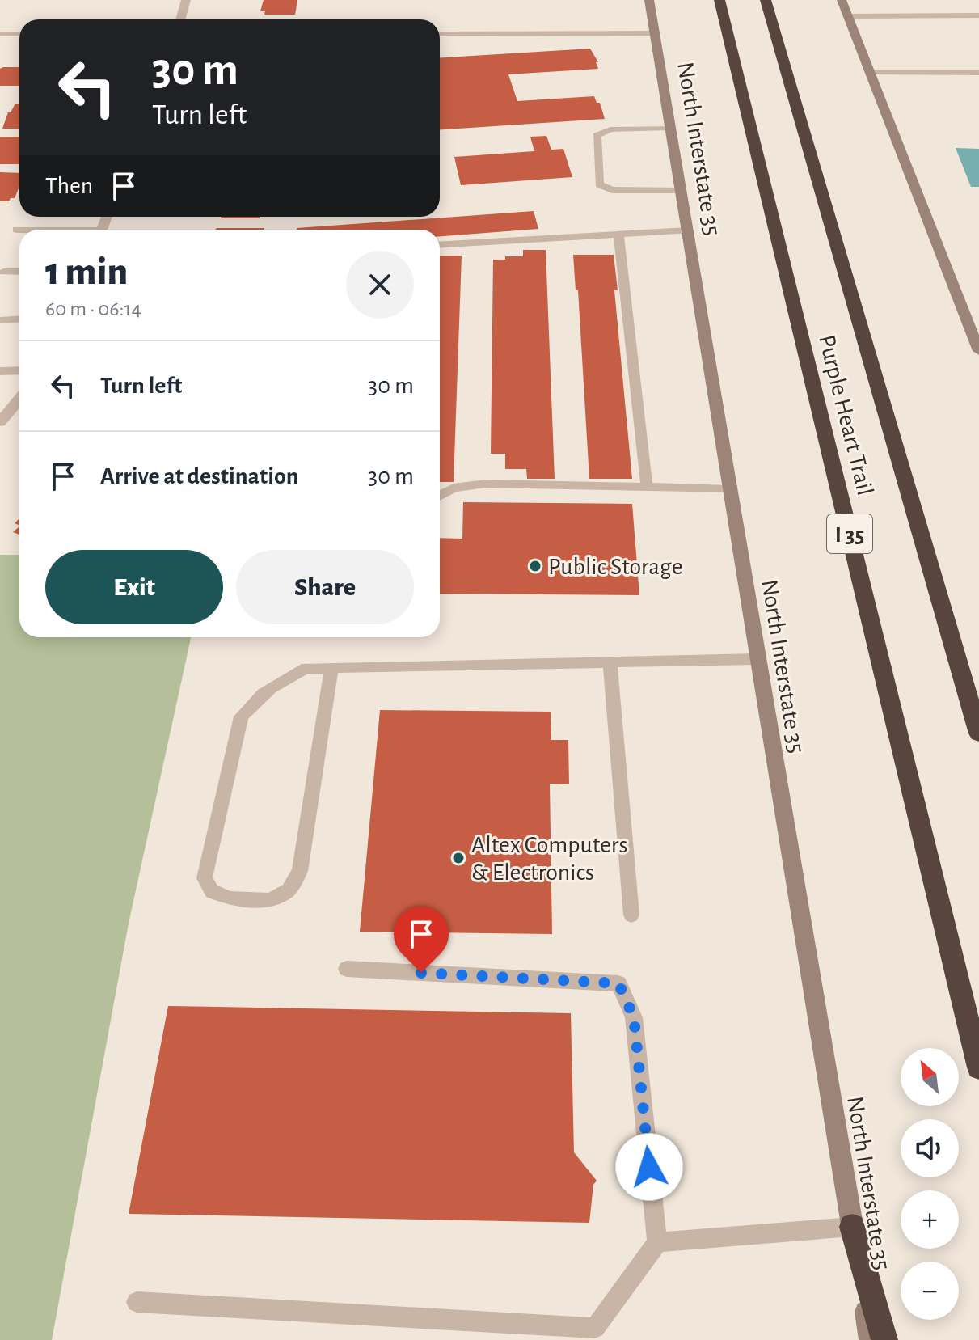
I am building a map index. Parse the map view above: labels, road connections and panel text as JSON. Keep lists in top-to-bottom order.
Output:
{
  "streets": {
    "highway": ["Purple Heart Trail", "I 35"],
    "main road": ["North Interstate 35"]
  },
  "places": ["Public Storage", "Altex Computers & Electronics"],
  "north": "top left",
  "page": {
    "turn": ["30 m", "Turn left"],
    "then": "Then",
    "heading": ["1 min", "60 m · 06:14"],
    "list": [
      {
        "name": "Turn left",
        "value": "30 m"
      },
      {
        "name": "Arrive at destination",
        "value": "30 m"
      }
    ],
    "buttons": ["Exit", "Share"],
    "map_buttons": ["+", "−"]
  }
}
